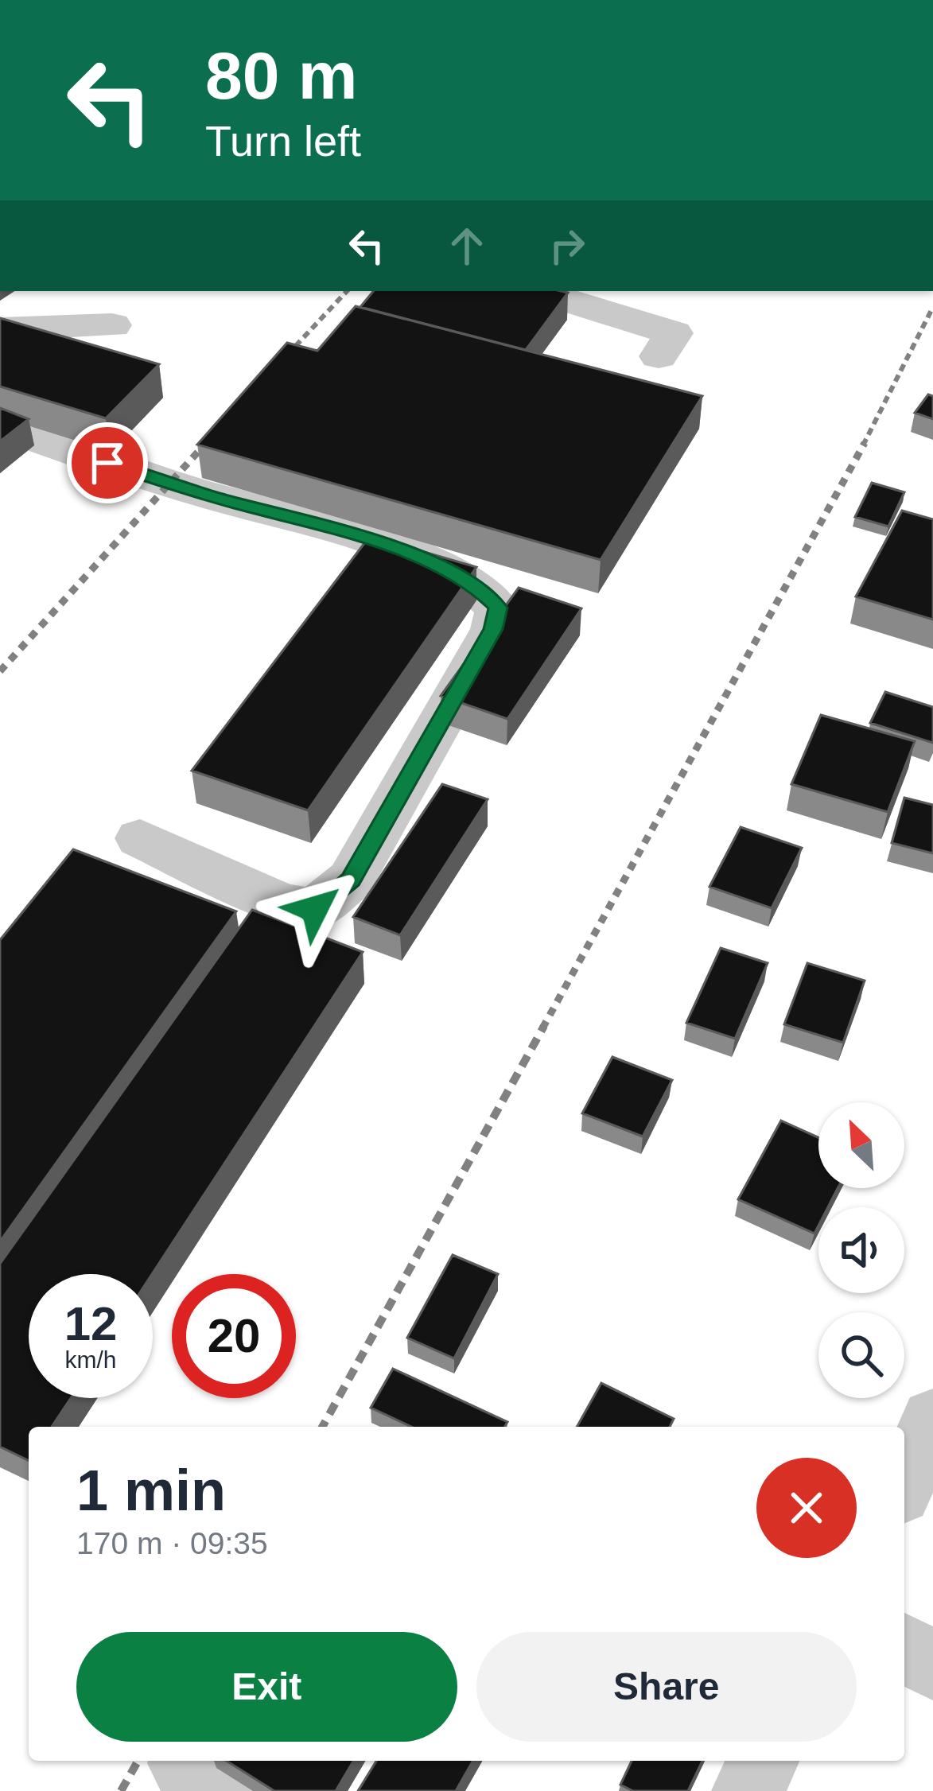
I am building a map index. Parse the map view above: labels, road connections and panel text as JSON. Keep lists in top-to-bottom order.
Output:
{
  "north": "top left",
  "page": {
    "turn": ["80 m", "Turn left"],
    "speed": "12 km/h",
    "limit": "20",
    "heading": ["1 min", "170 m · 09:35"],
    "buttons": ["Exit", "Share"]
  }
}
